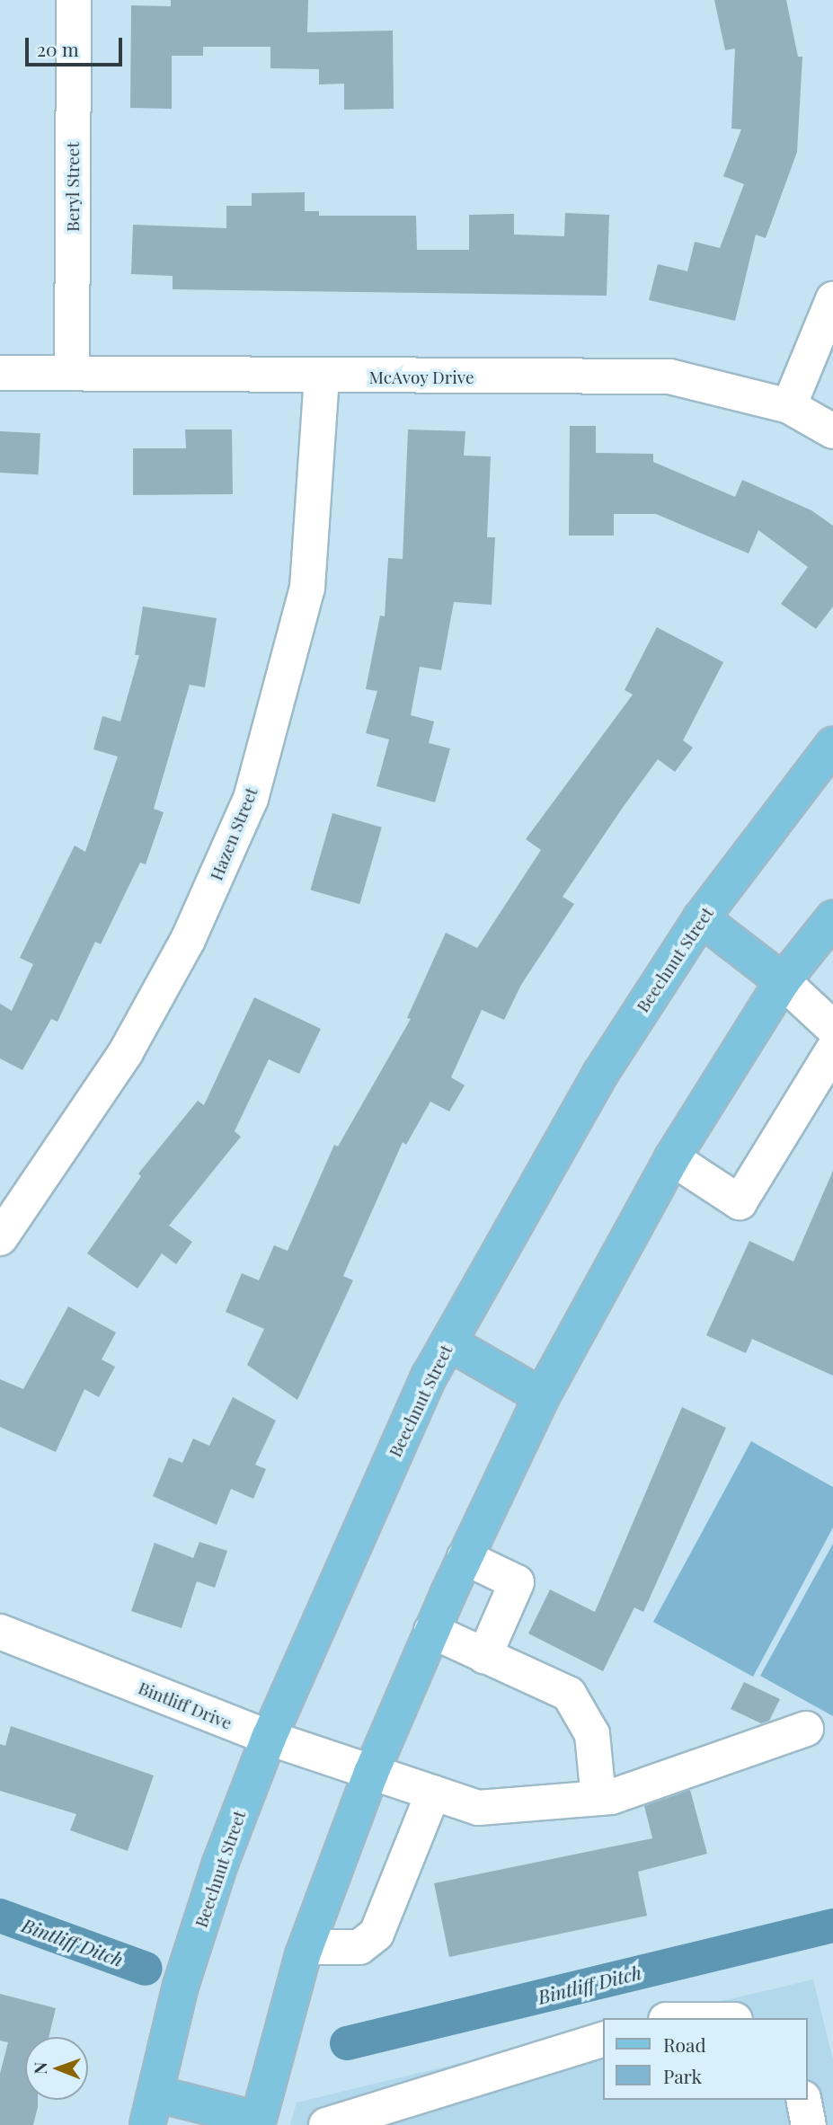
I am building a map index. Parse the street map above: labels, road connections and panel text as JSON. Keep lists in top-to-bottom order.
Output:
{
  "streets": {
    "main road": ["Beechnut Street"],
    "street": [
      "Beryl Street",
      "McAvoy Drive",
      "Hazen Street",
      "Bintliff Drive"
    ]
  },
  "crossings": [
    ["Beryl Street", "McAvoy Drive"],
    ["McAvoy Drive", "Hazen Street"],
    ["Beechnut Street", "Bintliff Drive"]
  ],
  "water": ["Bintliff Ditch"],
  "legend": ["Road", "Park"],
  "scale_bar": "20 m",
  "north": "left"
}
